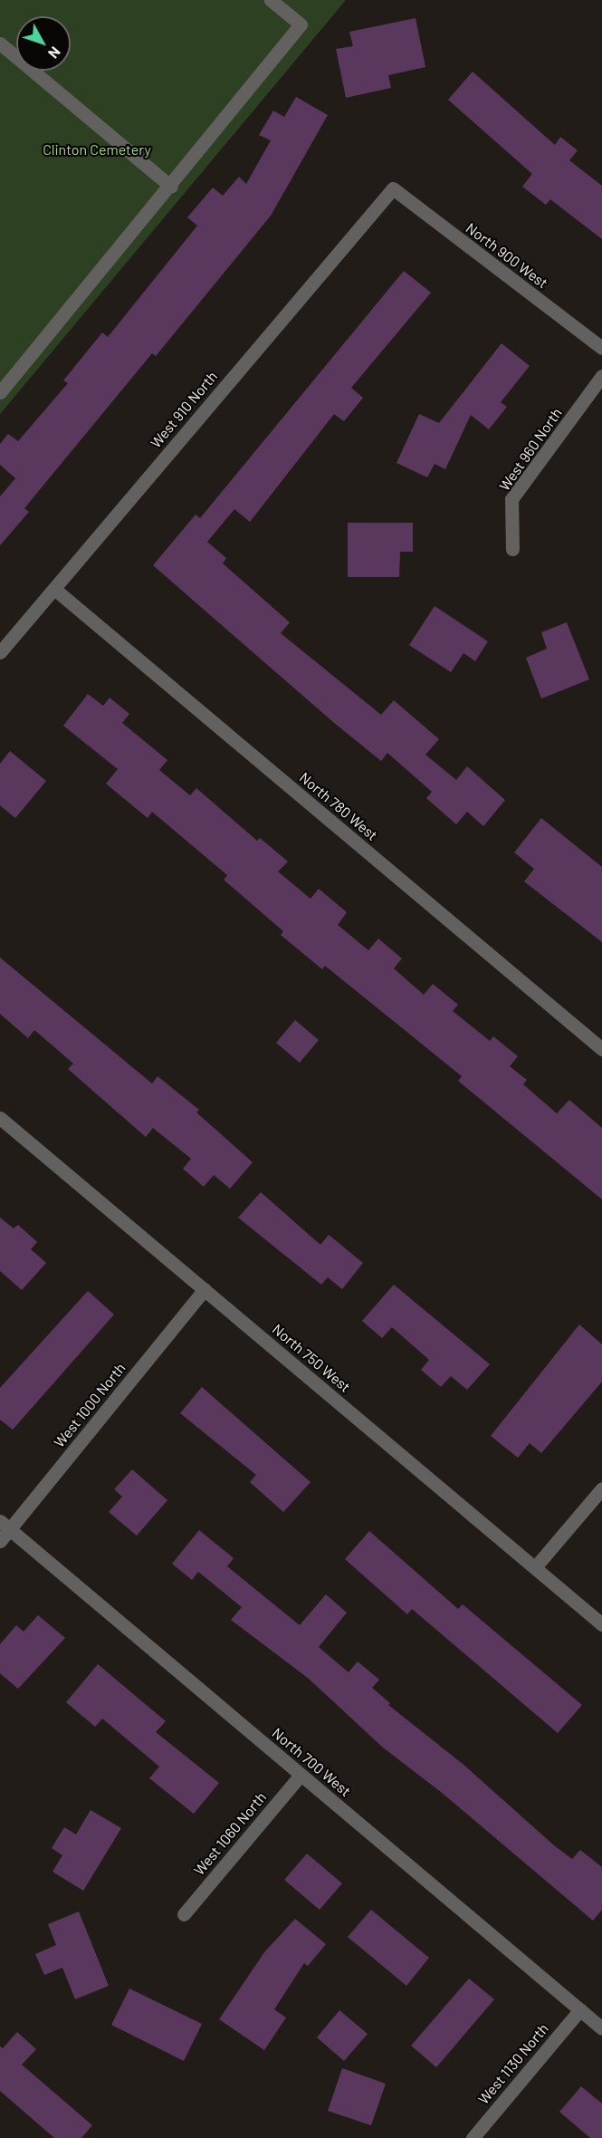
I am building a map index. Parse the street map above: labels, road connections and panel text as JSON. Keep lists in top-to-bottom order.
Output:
{
  "streets": {
    "street": [
      "North 900 West",
      "West 910 North",
      "West 960 North",
      "North 780 West",
      "North 750 West",
      "West 1000 North",
      "North 700 West",
      "West 1060 North",
      "West 1130 North"
    ]
  },
  "crossings": [
    ["North 900 West", "West 910 North"],
    ["West 910 North", "North 780 West"],
    ["North 750 West", "West 1000 North"],
    ["West 1000 North", "North 700 West"],
    ["North 700 West", "West 1060 North"],
    ["North 700 West", "West 1130 North"]
  ],
  "parks": ["Clinton Cemetery"],
  "north": "bottom right"
}
